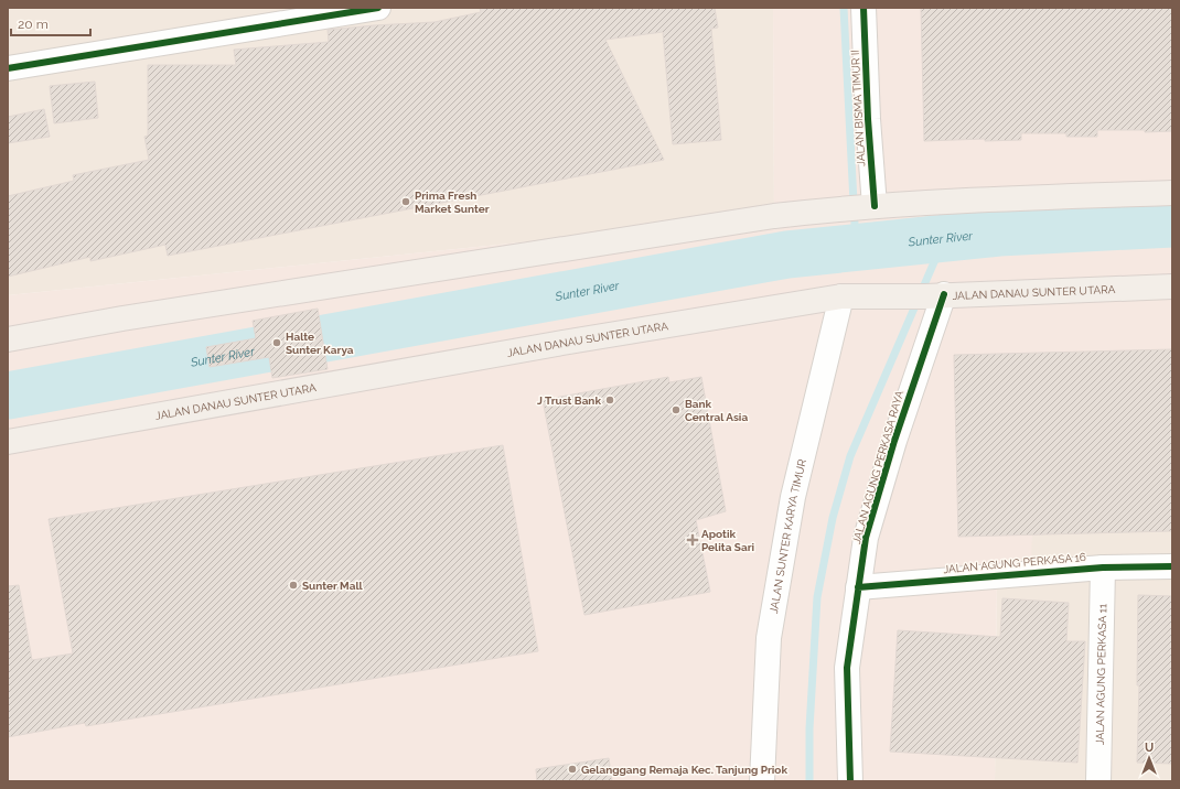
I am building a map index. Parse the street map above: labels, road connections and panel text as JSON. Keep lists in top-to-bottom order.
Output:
{
  "streets": {
    "main road": ["JALAN DANAU SUNTER UTARA"],
    "street": [
      "JALAN BISMA TIMUR II",
      "JALAN AGUNG PERKASA RAYA",
      "JALAN SUNTER KARYA TIMUR",
      "JALAN AGUNG PERKASA 16",
      "JALAN AGUNG PERKASA 11"
    ]
  },
  "crossings": [
    ["JALAN DANAU SUNTER UTARA", "JALAN AGUNG PERKASA RAYA"],
    ["JALAN DANAU SUNTER UTARA", "JALAN SUNTER KARYA TIMUR"],
    ["JALAN AGUNG PERKASA RAYA", "JALAN AGUNG PERKASA 16"],
    ["JALAN AGUNG PERKASA 16", "JALAN AGUNG PERKASA 11"]
  ],
  "water": ["Sunter River"],
  "places": {
    "other": [
      "Prima Fresh Market Sunter",
      "Halte Sunter Karya",
      "J Trust Bank",
      "Bank Central Asia",
      "Sunter Mall",
      "Gelanggang Remaja Kec. Tanjung Priok"
    ],
    "health": ["Apotik Pelita Sari"]
  },
  "scale_bar": "20 m",
  "north": "top"
}
